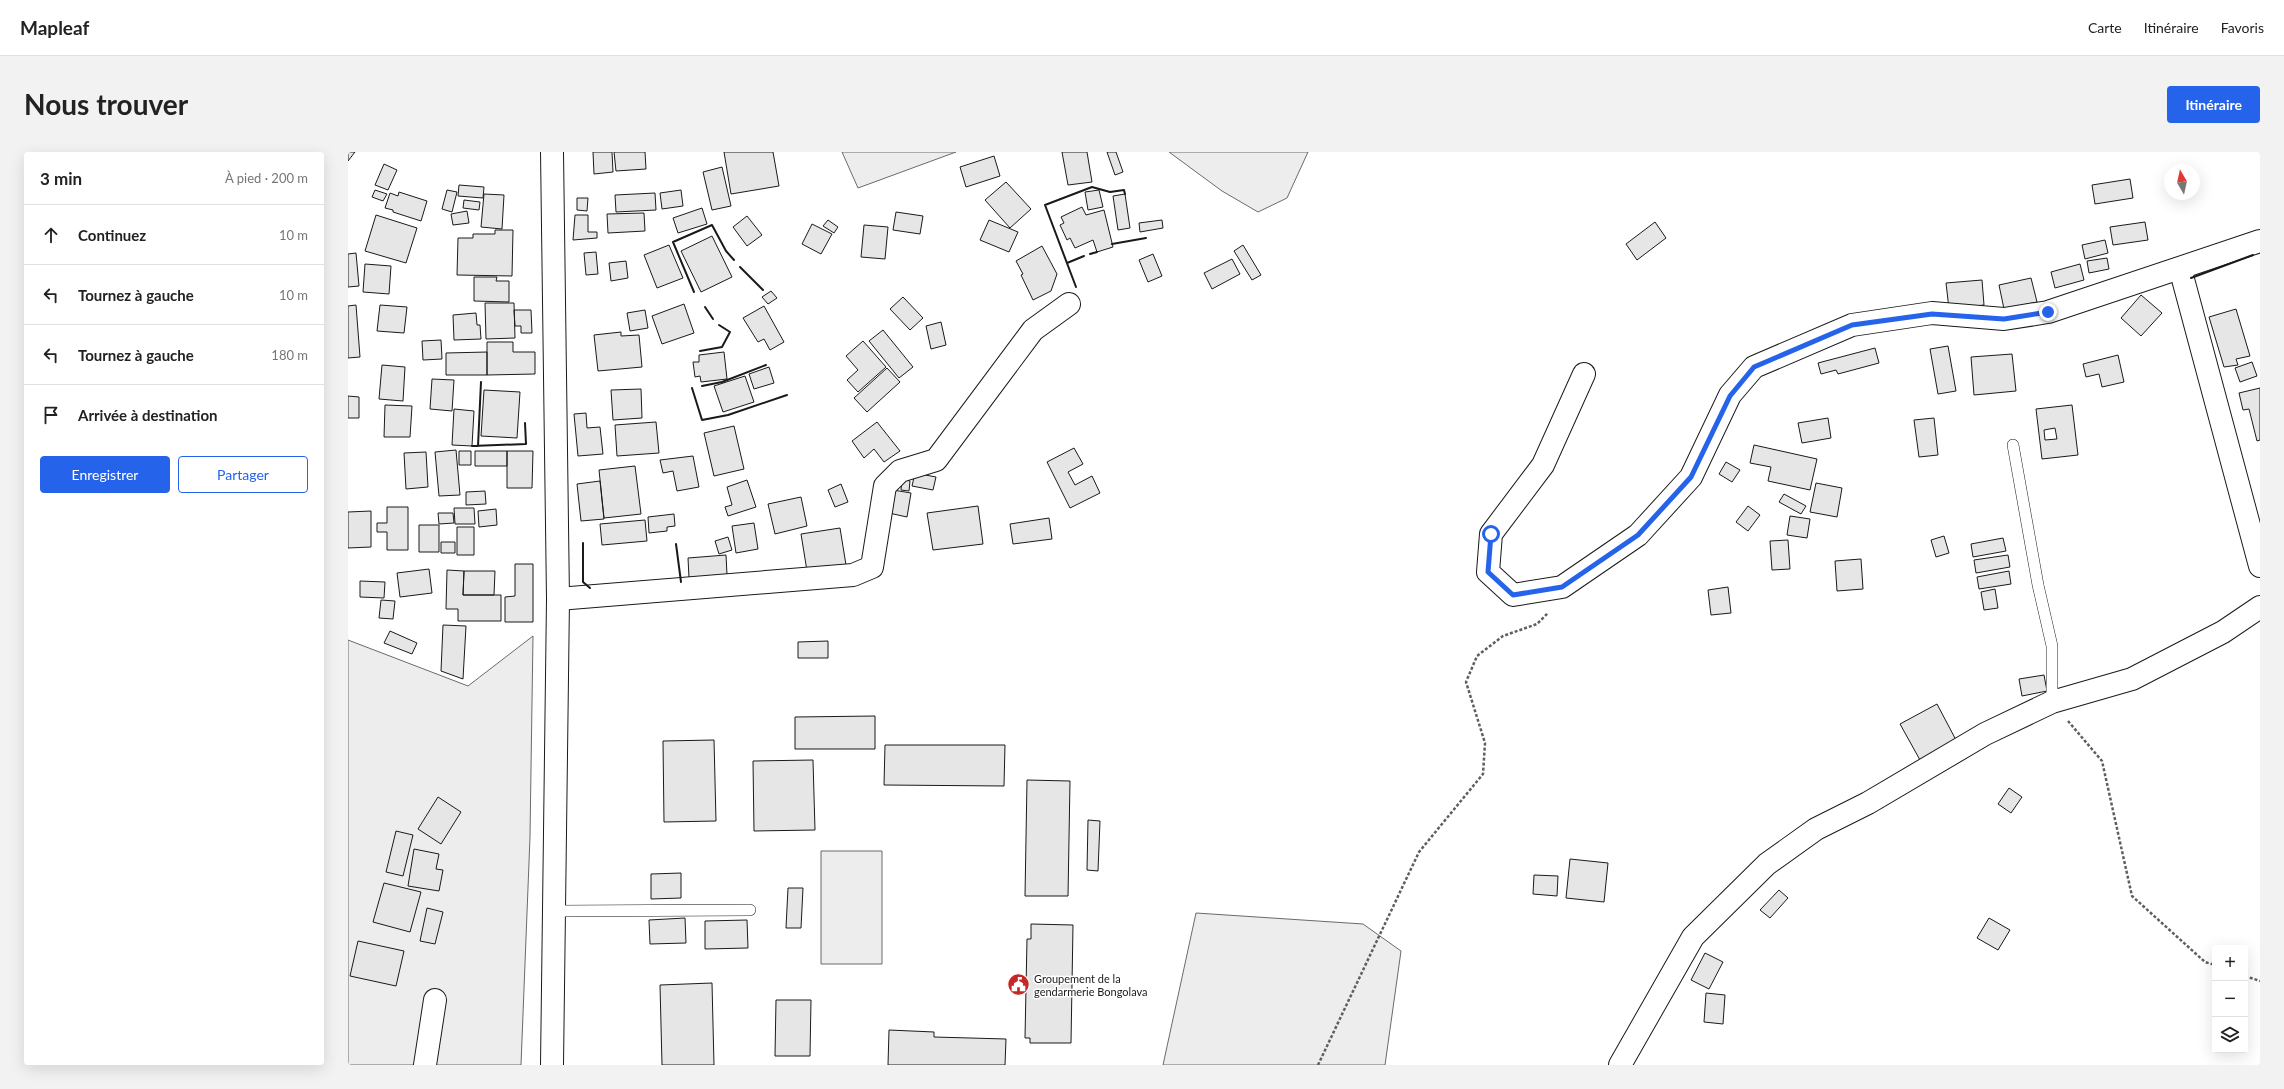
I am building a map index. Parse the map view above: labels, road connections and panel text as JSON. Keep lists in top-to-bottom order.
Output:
{
  "places": {
    "public building": ["Groupement de la gendarmerie Bongolava"]
  },
  "north": "top",
  "page": {
    "header": "Mapleaf",
    "nav": ["Carte", "Itinéraire", "Favoris"],
    "buttons": [
      "Itinéraire",
      ["Enregistrer", "Partager"]
    ],
    "title": "Nous trouver",
    "heading": ["3 min", "À pied · 200 m"],
    "list": [
      ["Continuez", "10 m"],
      ["Tournez à gauche", "10 m"],
      ["Tournez à gauche", "180 m"],
      "Arrivée à destination"
    ],
    "map_buttons": ["+", "−"]
  }
}
